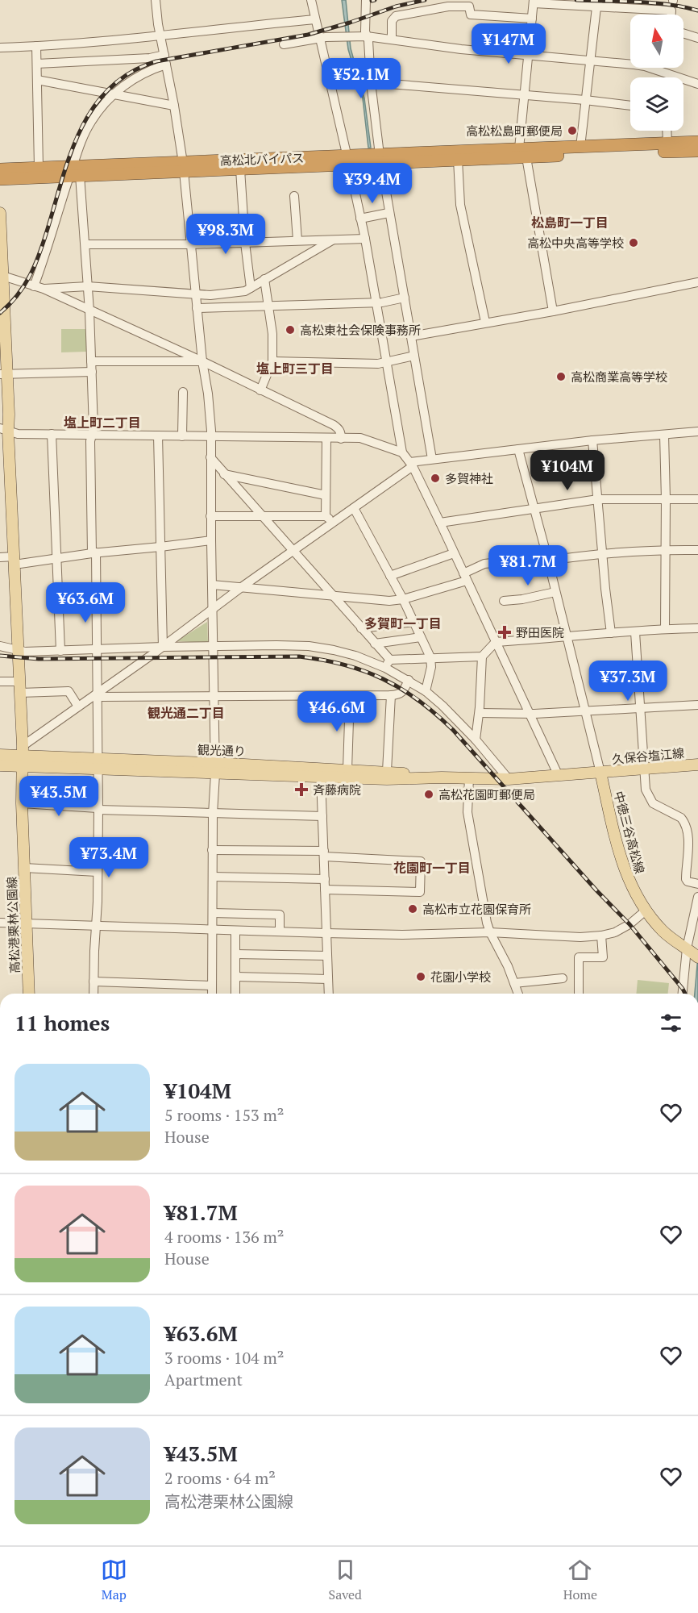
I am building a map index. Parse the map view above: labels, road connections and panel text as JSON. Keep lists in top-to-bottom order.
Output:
{
  "streets": {
    "highway": ["高松北バイパス"],
    "main road": [
      "観光通り",
      "久保谷塩江線",
      "中徳三谷高松線",
      "高松港栗林公園線"
    ]
  },
  "crossings": [
    ["観光通り", "久保谷塩江線"],
    ["観光通り", "中徳三谷高松線"],
    ["観光通り", "高松港栗林公園線"],
    ["久保谷塩江線", "中徳三谷高松線"]
  ],
  "districts": [
    "松島町一丁目",
    "塩上町三丁目",
    "塩上町二丁目",
    "多賀町一丁目",
    "観光通二丁目",
    "花園町一丁目"
  ],
  "places": {
    "other": [
      "高松松島町郵便局",
      "高松中央高等学校",
      "高松東社会保険事務所",
      "高松商業高等学校",
      "多賀神社",
      "高松花園町郵便局",
      "高松市立花園保育所",
      "花園小学校"
    ],
    "health": ["野田医院", "斉藤病院"]
  },
  "north": "top",
  "page": {
    "price": [
      "¥147M",
      "¥52.1M",
      "¥39.4M",
      "¥98.3M",
      "¥104M",
      "¥81.7M",
      "¥63.6M",
      "¥37.3M",
      "¥46.6M",
      "¥43.5M",
      "¥73.4M"
    ],
    "heading": "11 homes",
    "list": [
      {
        "name": "¥104M",
        "note": "5 rooms · 153 m² · House"
      },
      {
        "name": "¥81.7M",
        "note": "4 rooms · 136 m² · House"
      },
      {
        "name": "¥63.6M",
        "note": "3 rooms · 104 m² · Apartment"
      },
      {
        "name": "¥43.5M",
        "note": "2 rooms · 64 m² · 高松港栗林公園線"
      }
    ],
    "tabs": ["Map", "Saved", "Home"]
  }
}
